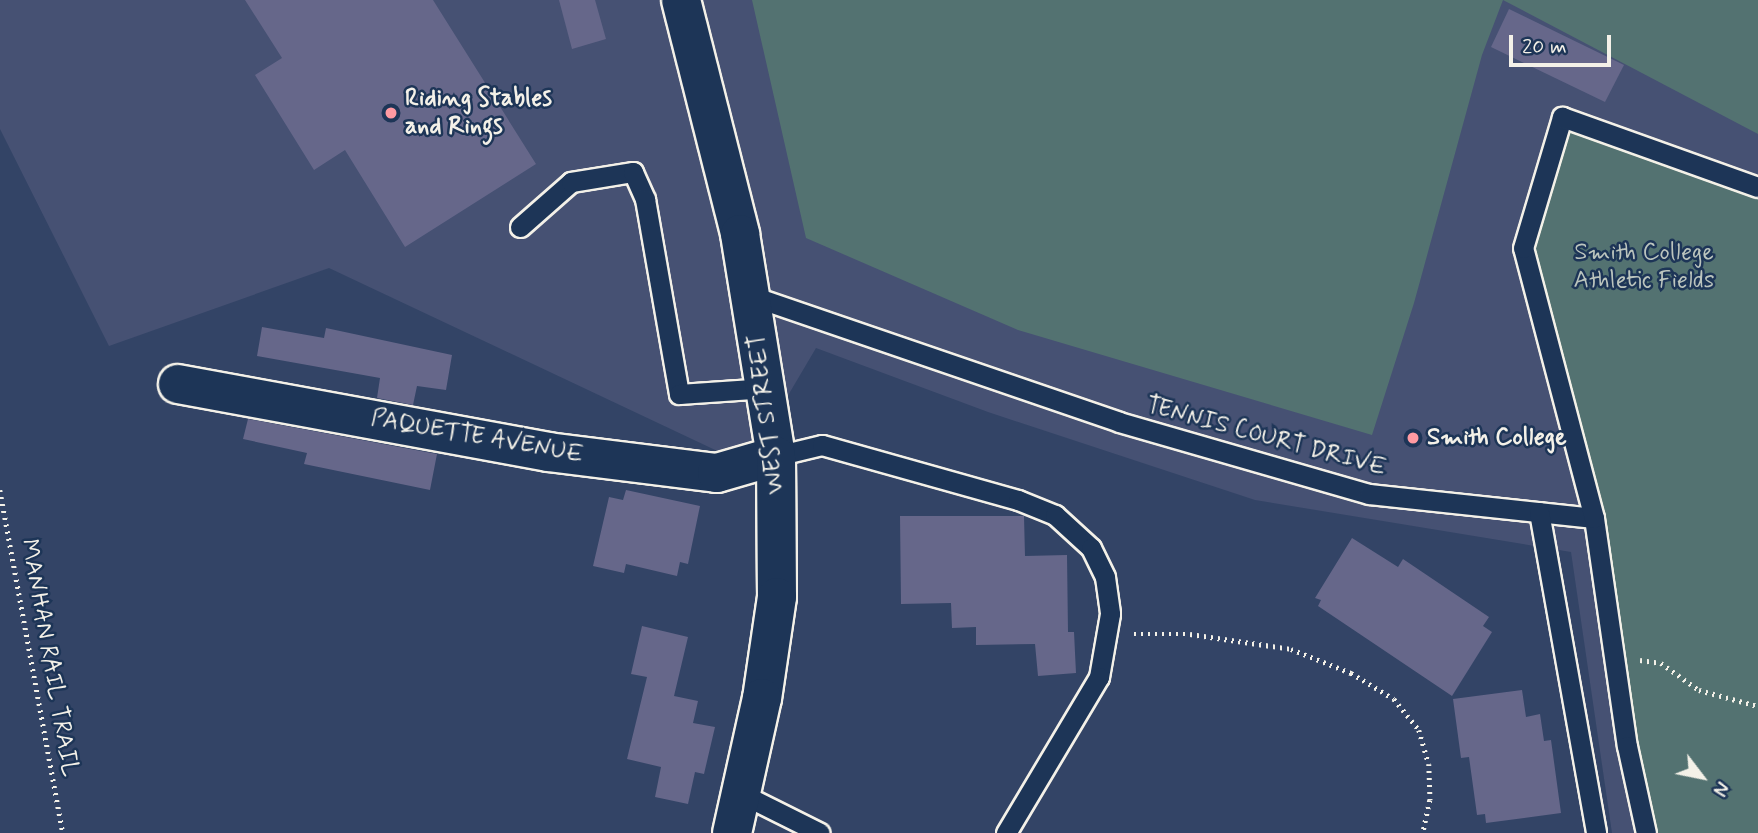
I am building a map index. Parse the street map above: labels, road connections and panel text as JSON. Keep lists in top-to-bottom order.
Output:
{
  "streets": {
    "main road": ["WEST STREET", "PAQUETTE AVENUE"],
    "lane": ["TENNIS COURT DRIVE"],
    "path": ["MANHAN RAIL TRAIL"]
  },
  "crossings": [
    ["WEST STREET", "PAQUETTE AVENUE"],
    ["WEST STREET", "TENNIS COURT DRIVE"]
  ],
  "parks": ["Smith College Athletic Fields"],
  "places": ["Riding Stables and Rings", "Smith College"],
  "scale_bar": "20 m",
  "north": "bottom right"
}
